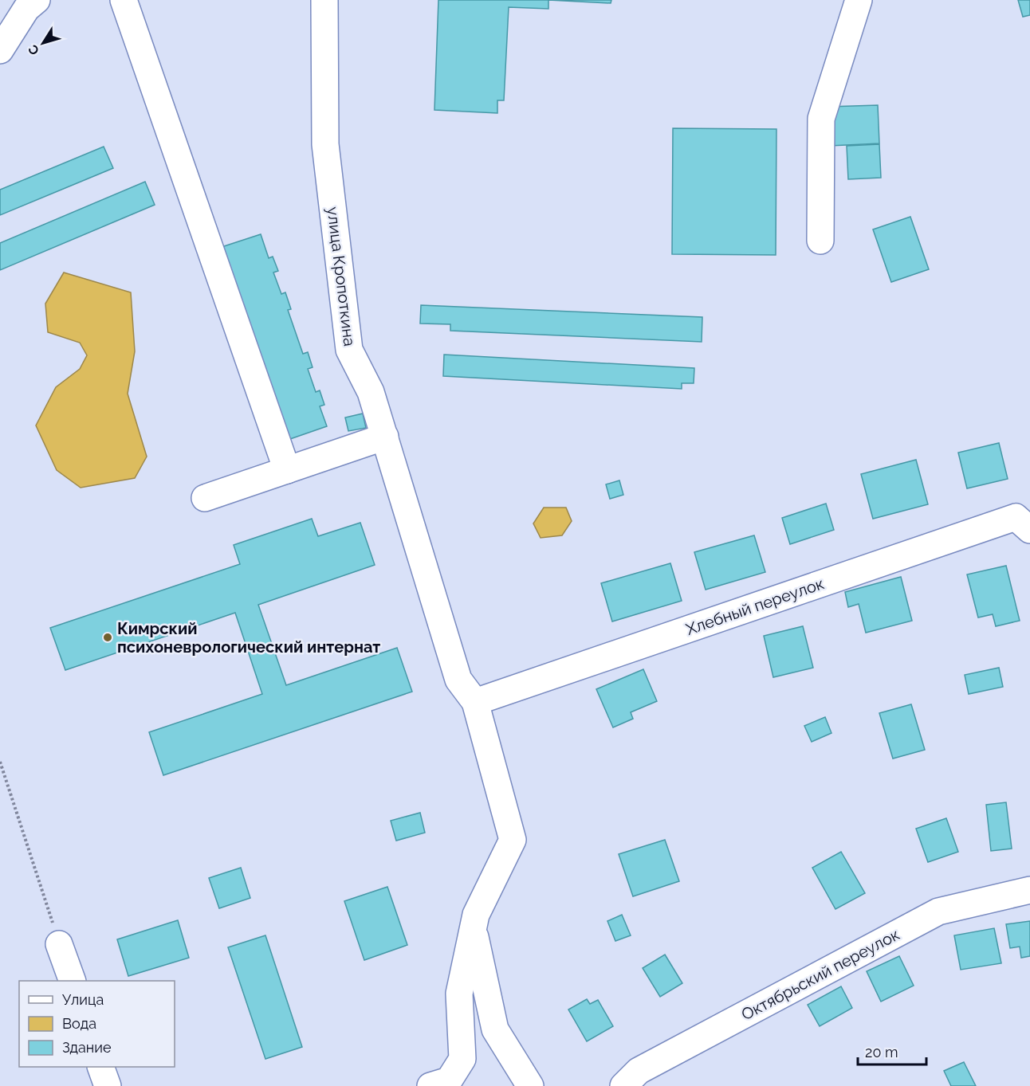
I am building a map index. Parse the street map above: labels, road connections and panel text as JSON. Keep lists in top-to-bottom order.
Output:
{
  "streets": {
    "street": ["улица Кропоткина", "Хлебный переулок", "Октябрьский переулок"]
  },
  "crossings": [
    ["улица Кропоткина", "Хлебный переулок"]
  ],
  "places": ["Кимрский психоневрологический интернат"],
  "legend": ["Улица", "Вода", "Здание"],
  "scale_bar": "20 m",
  "north": "bottom left"
}
